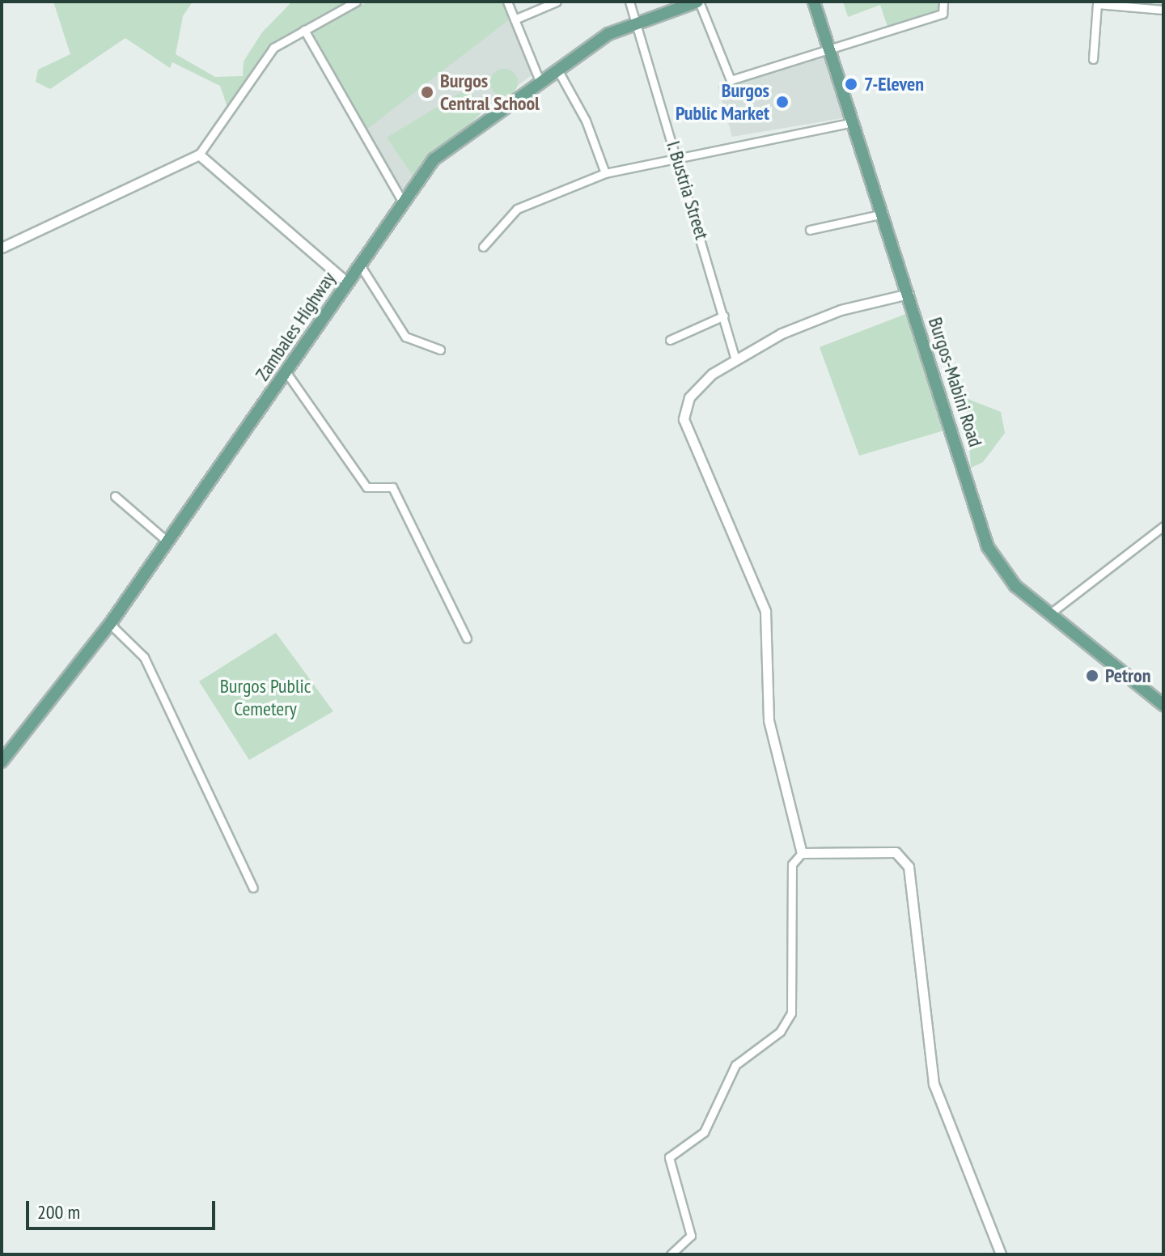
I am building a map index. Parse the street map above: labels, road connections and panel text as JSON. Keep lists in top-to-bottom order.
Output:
{
  "streets": {
    "main road": ["Zambales Highway", "Burgos-Mabini Road"],
    "street": ["I. Bustria Street"]
  },
  "crossings": [
    ["I. Bustria Street", "Zambales Highway"]
  ],
  "parks": ["Burgos Public Cemetery"],
  "places": [
    "7-Eleven",
    "Burgos Central School",
    "Burgos Public Market",
    "Petron"
  ],
  "scale_bar": "200 m"
}
